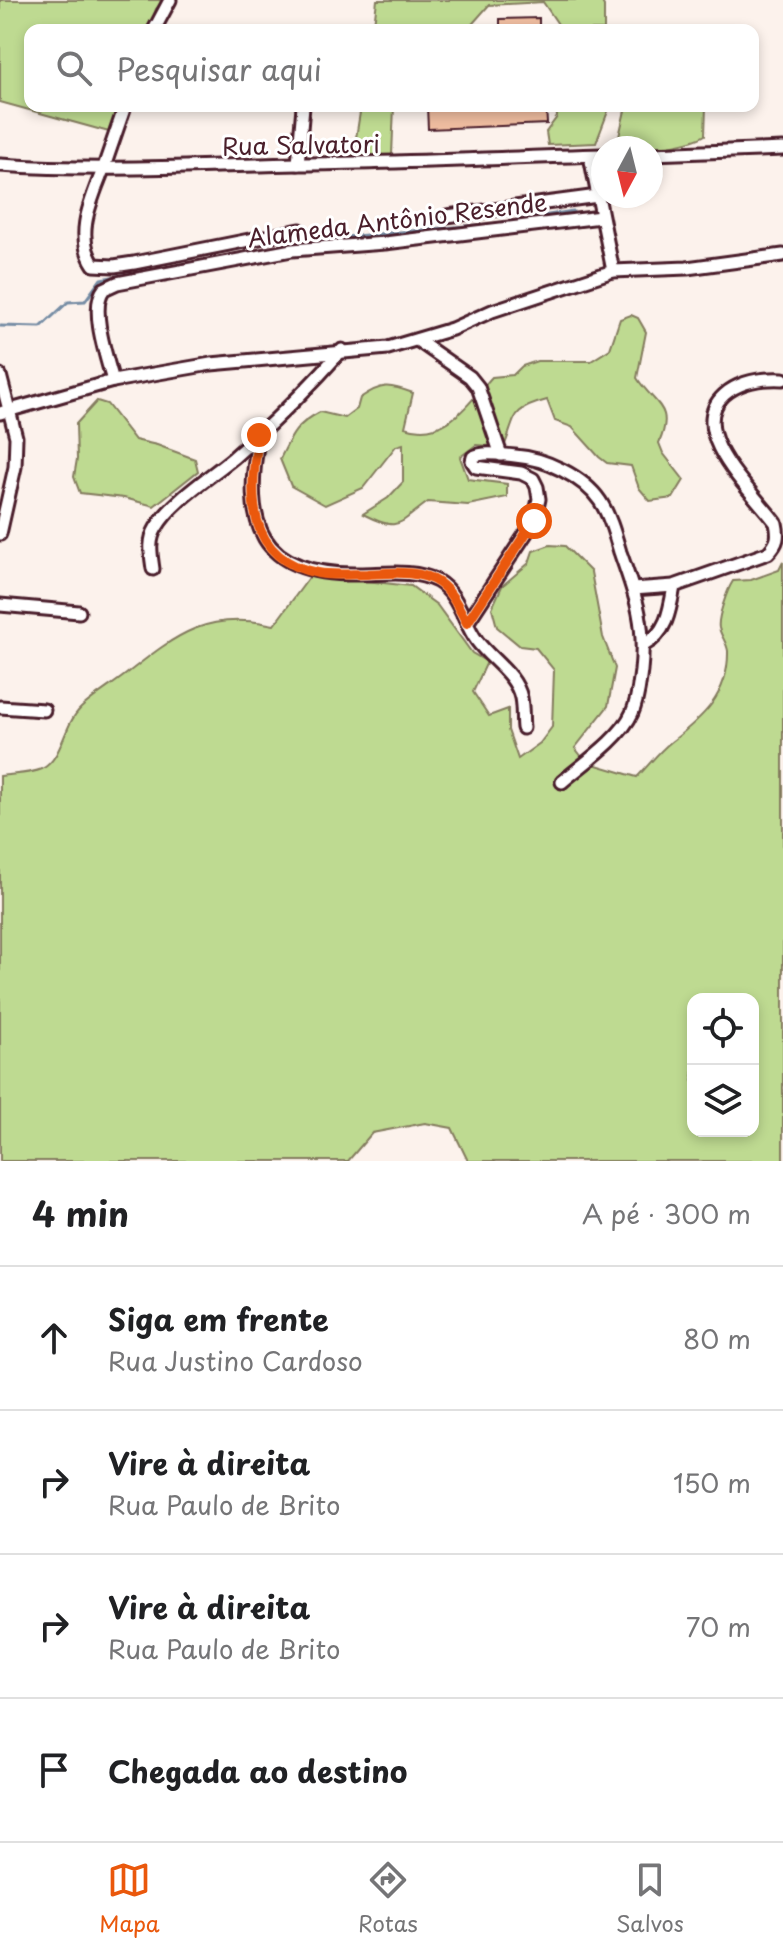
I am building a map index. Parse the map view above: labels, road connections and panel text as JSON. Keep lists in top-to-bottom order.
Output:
{
  "streets": {
    "street": ["Rua Salvatori", "Alameda Antônio Resende"]
  },
  "crossings": [
    ["Rua Salvatori", "Alameda Antônio Resende"]
  ],
  "north": "bottom",
  "page": {
    "search": "Pesquisar aqui",
    "heading": ["4 min", "A pé · 300 m"],
    "list": [
      ["Siga em frente", "Rua Justino Cardoso", "80 m"],
      ["Vire à direita", "Rua Paulo de Brito", "150 m"],
      ["Vire à direita", "Rua Paulo de Brito", "70 m"],
      "Chegada ao destino"
    ],
    "nav": ["Mapa", "Rotas", "Salvos"]
  }
}
